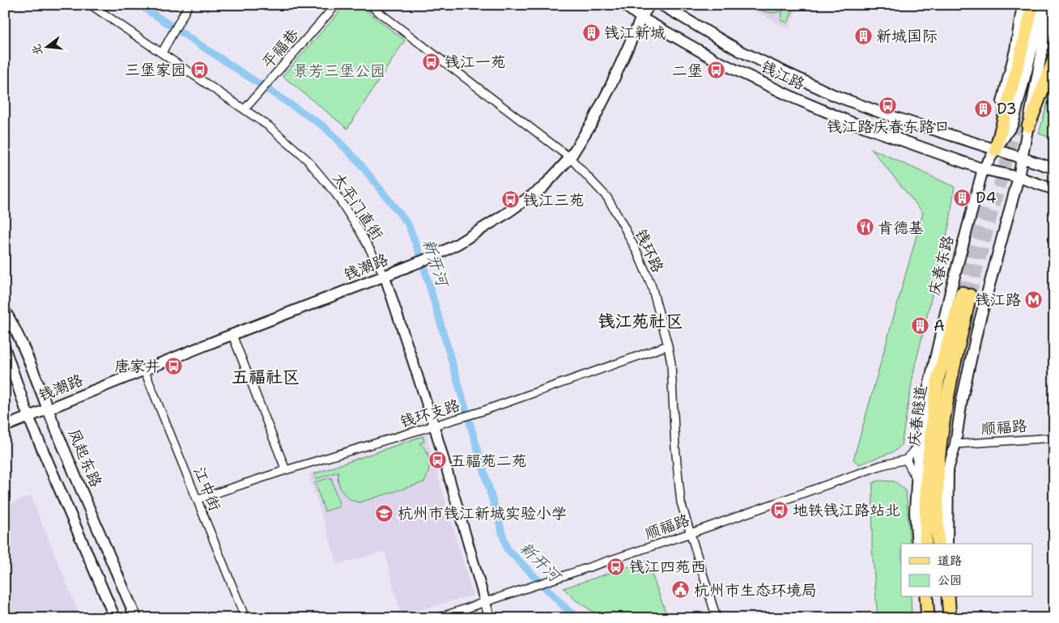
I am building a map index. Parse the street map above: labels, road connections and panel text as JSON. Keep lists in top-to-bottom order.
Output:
{
  "streets": {
    "main road": [
      "钱江路",
      "庆春东路",
      "钱潮路",
      "庆春隧道",
      "凤起东路"
    ],
    "street": [
      "平福巷",
      "太平门直街",
      "钱环路",
      "钱环支路",
      "顺福路",
      "江中街"
    ]
  },
  "crossings": [
    ["平福巷", "太平门直街"],
    ["钱江路", "庆春东路"],
    ["钱江路", "钱潮路"],
    ["太平门直街", "钱潮路"],
    ["太平门直街", "钱环支路"],
    ["太平门直街", "顺福路"],
    ["钱环路", "钱潮路"],
    ["钱环路", "钱环支路"],
    ["钱环路", "顺福路"],
    ["钱潮路", "凤起东路"],
    ["钱潮路", "江中街"],
    ["钱环支路", "江中街"]
  ],
  "districts": ["钱江苑社区", "五福社区"],
  "water": ["新开河"],
  "parks": ["景芳三堡公园"],
  "places": {
    "building": [
      "钱江新城",
      "新城国际",
      "D3",
      "D4",
      "A"
    ],
    "bus stop": [
      "钱江一苑",
      "三堡家园",
      "二堡",
      "钱江路庆春东路口",
      "钱江三苑",
      "唐家井",
      "五福苑二苑",
      "地铁钱江路站北",
      "钱江四苑西"
    ],
    "restaurant": ["肯德基"],
    "metro station": ["钱江路"],
    "school or university": ["杭州市钱江新城实验小学"],
    "public building": ["杭州市生态环境局"]
  },
  "legend": ["道路", "公园"],
  "north": "left"
}
